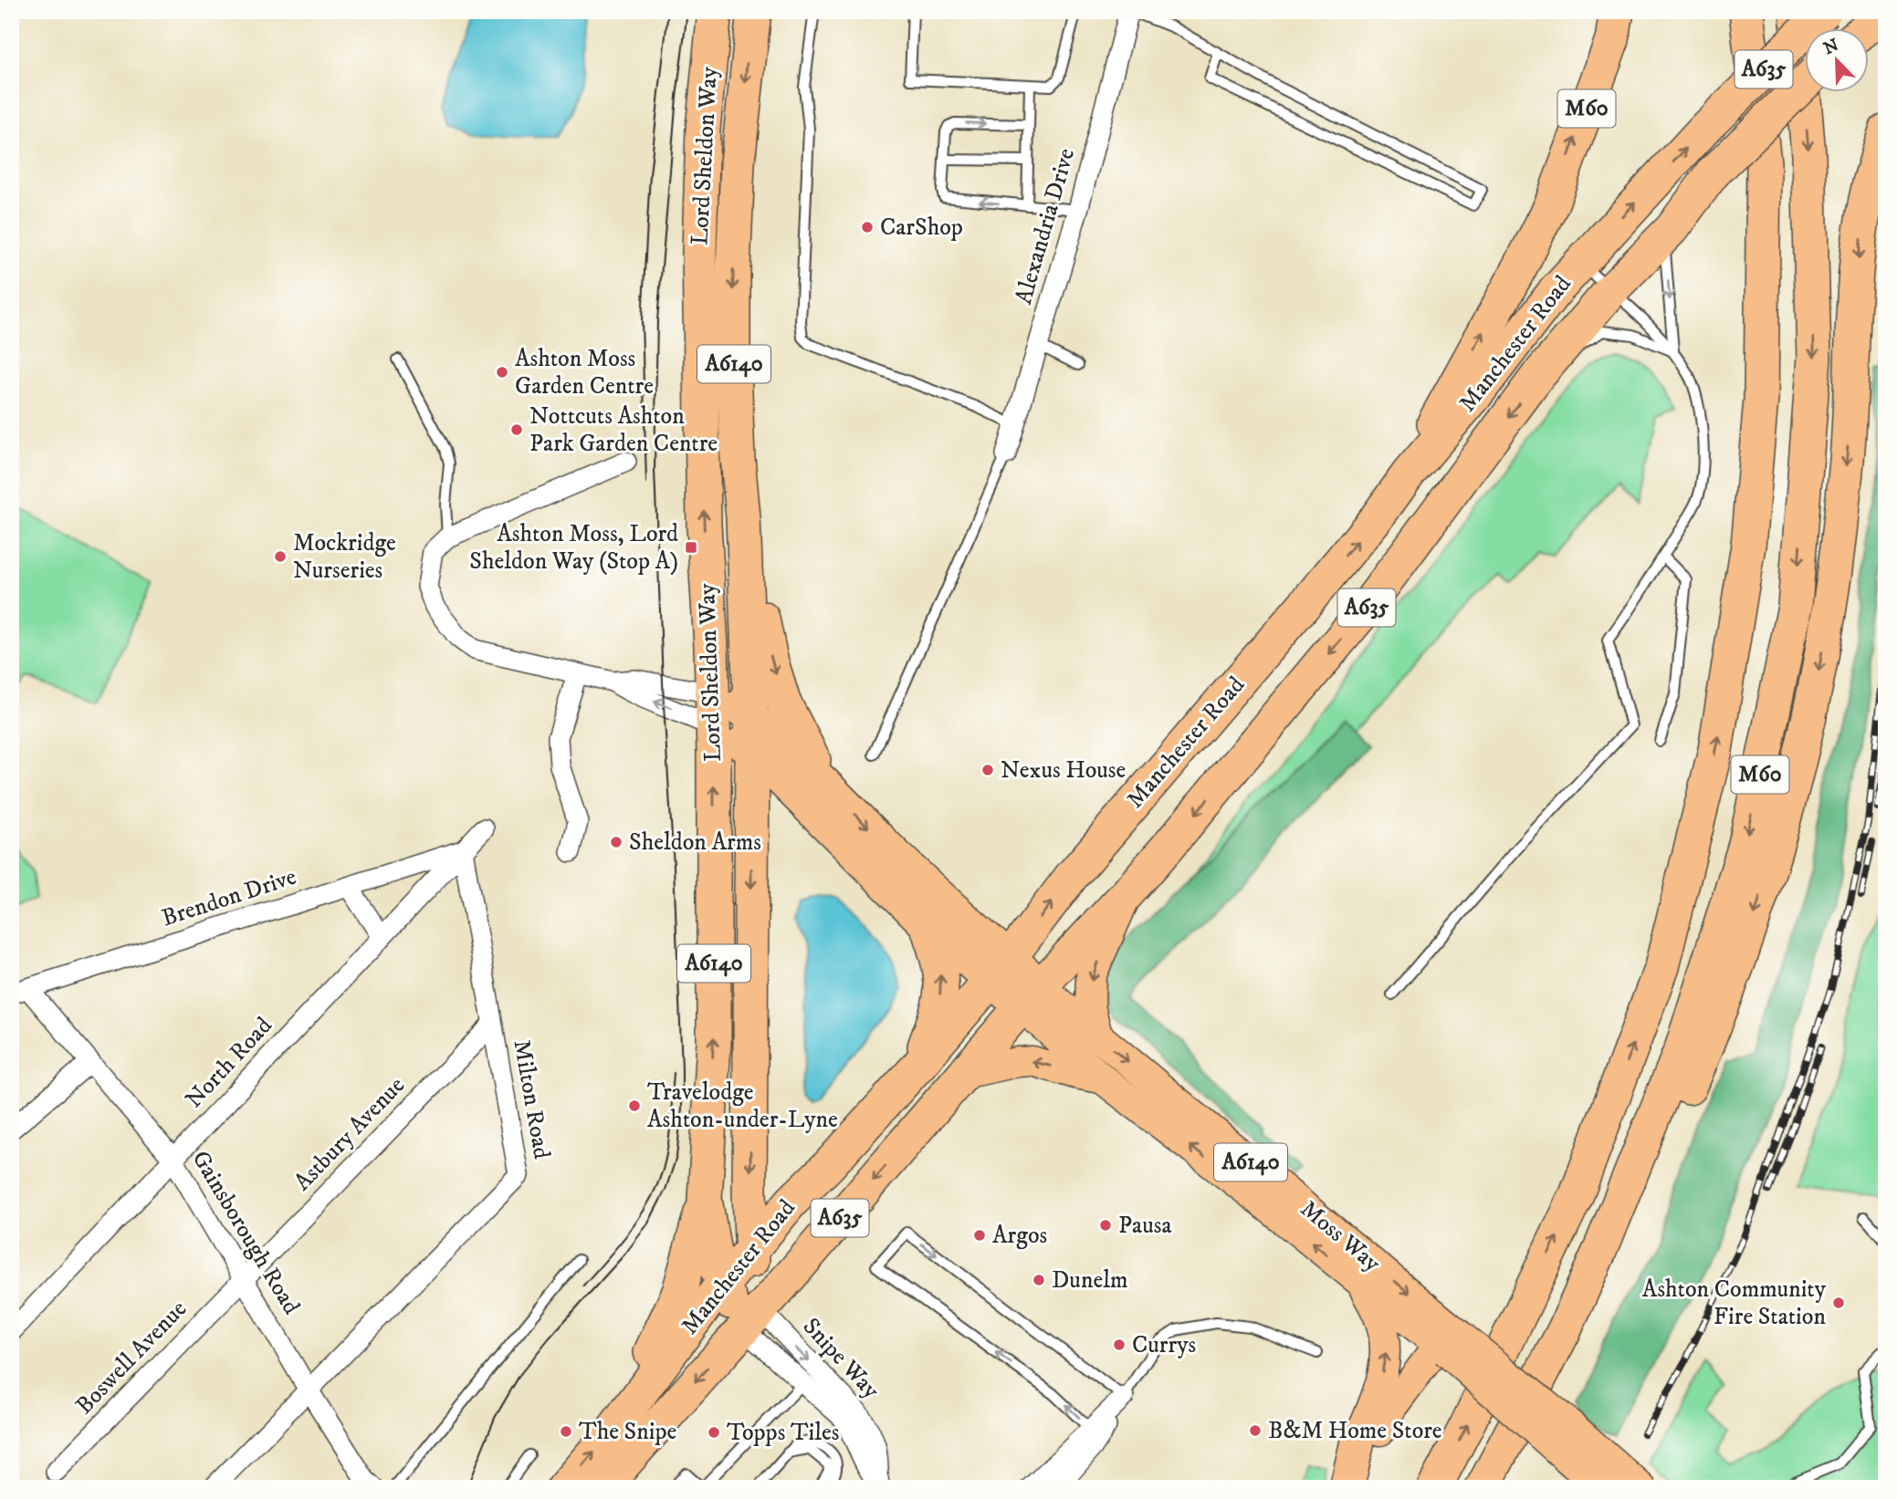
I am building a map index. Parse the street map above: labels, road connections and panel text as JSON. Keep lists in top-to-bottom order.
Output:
{
  "streets": {
    "highway": [
      "A635",
      "M60",
      "Lord Sheldon Way",
      "Manchester Road",
      "A6140",
      "Moss Way"
    ],
    "street": [
      "Alexandria Drive",
      "Brendon Drive",
      "North Road",
      "Milton Road",
      "Astbury Avenue",
      "Gainsborough Road",
      "Boswell Avenue",
      "Snipe Way"
    ]
  },
  "crossings": [
    ["M60", "Manchester Road"],
    ["Lord Sheldon Way", "Manchester Road"],
    ["Lord Sheldon Way", "Moss Way"],
    ["Lord Sheldon Way", "Snipe Way"],
    ["Manchester Road", "Moss Way"],
    ["Manchester Road", "Snipe Way"],
    ["Brendon Drive", "North Road"],
    ["Brendon Drive", "Milton Road"],
    ["Brendon Drive", "Gainsborough Road"],
    ["North Road", "Milton Road"],
    ["North Road", "Gainsborough Road"],
    ["Milton Road", "Astbury Avenue"],
    ["Milton Road", "Gainsborough Road"],
    ["Astbury Avenue", "Gainsborough Road"],
    ["Astbury Avenue", "Boswell Avenue"],
    ["Gainsborough Road", "Boswell Avenue"]
  ],
  "places": {
    "other": [
      "CarShop",
      "Ashton Moss Garden Centre",
      "Nottcuts Ashton Park Garden Centre",
      "Mockridge Nurseries",
      "Nexus House",
      "Sheldon Arms",
      "Travelodge Ashton-under-Lyne",
      "Pausa",
      "Argos",
      "Dunelm",
      "Ashton Community Fire Station",
      "Currys",
      "B&M Home Store",
      "The Snipe",
      "Topps Tiles"
    ],
    "transit": ["Ashton Moss, Lord Sheldon Way (Stop A)"]
  },
  "north": "top left"
}
